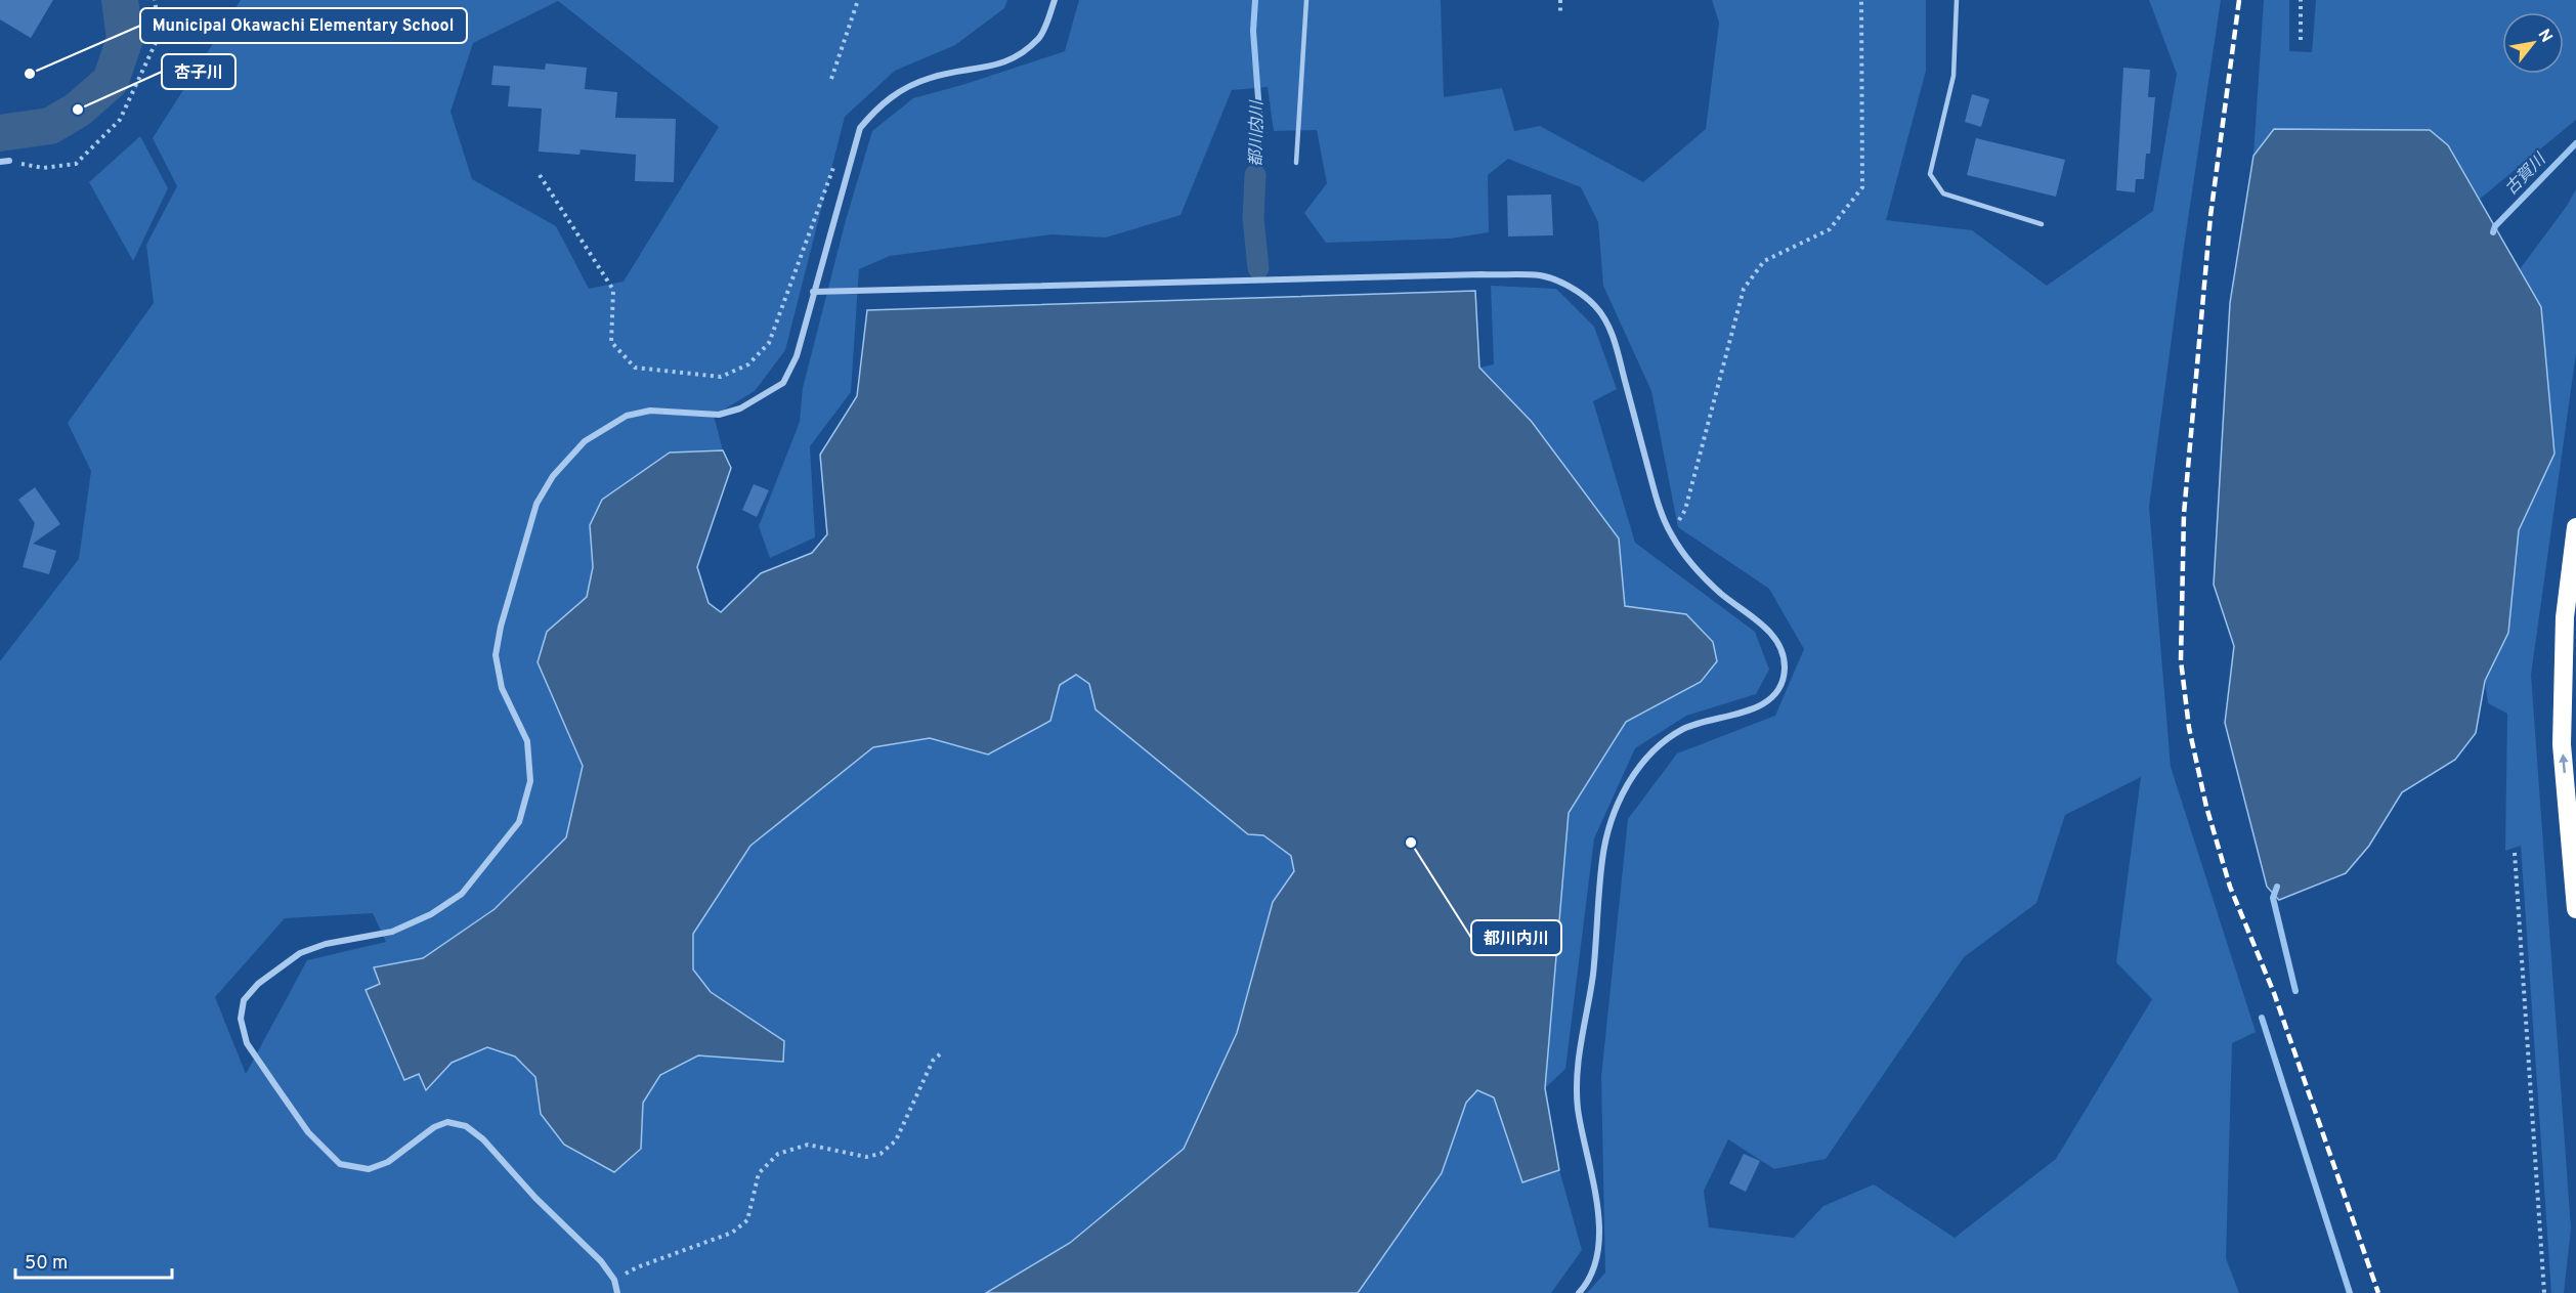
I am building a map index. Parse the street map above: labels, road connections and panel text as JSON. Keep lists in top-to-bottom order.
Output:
{
  "water": ["都川内川", "古賀川"],
  "places": ["Municipal Okawachi Elementary School", "杏子川", "都川内川"],
  "scale_bar": "50 m",
  "north": "top right"
}
